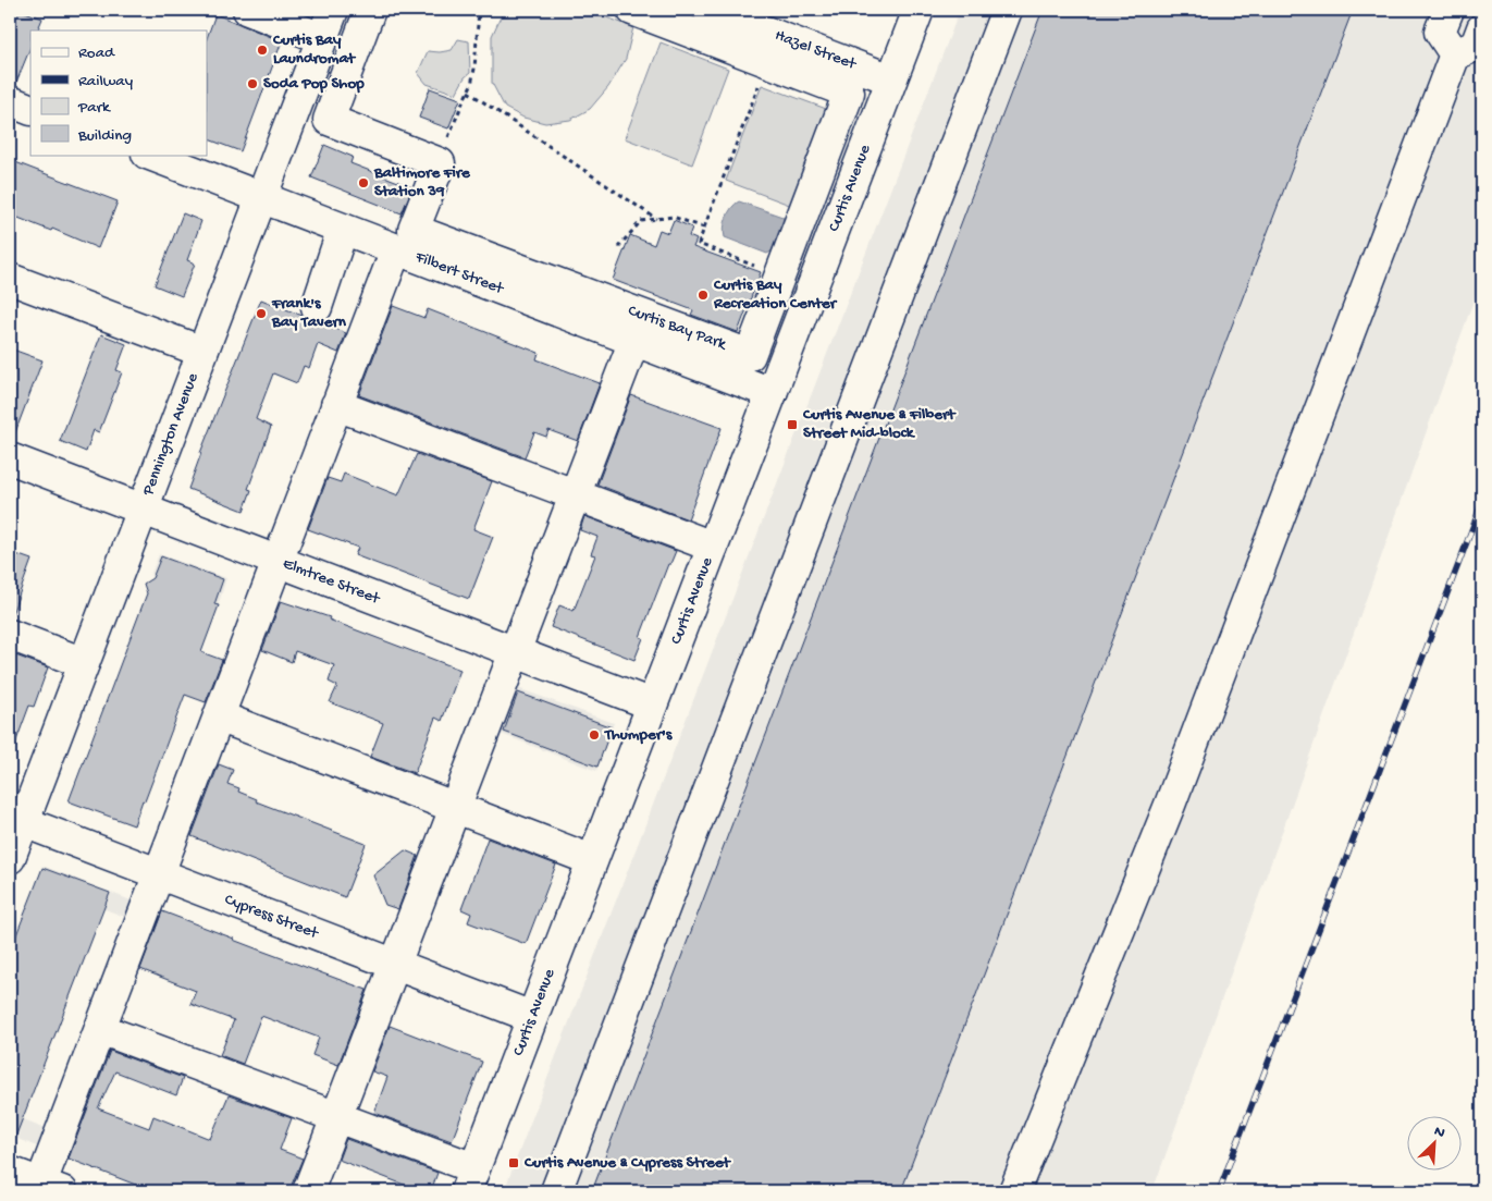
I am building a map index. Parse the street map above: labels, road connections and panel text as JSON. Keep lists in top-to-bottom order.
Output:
{
  "streets": {
    "street": [
      "Hazel Street",
      "Curtis Avenue",
      "Filbert Street",
      "Curtis Bay Park",
      "Pennington Avenue",
      "Elmtree Street",
      "Cypress Street"
    ]
  },
  "crossings": [
    ["Hazel Street", "Curtis Avenue"],
    ["Curtis Avenue", "Filbert Street"],
    ["Curtis Avenue", "Elmtree Street"],
    ["Curtis Avenue", "Cypress Street"],
    ["Filbert Street", "Pennington Avenue"],
    ["Pennington Avenue", "Elmtree Street"],
    ["Pennington Avenue", "Cypress Street"]
  ],
  "places": {
    "other": [
      "Curtis Bay Laundromat",
      "Soda Pop Shop",
      "Baltimore Fire Station 39",
      "Curtis Bay Recreation Center",
      "Frank's Bay Tavern",
      "Thumper's"
    ],
    "transit": ["Curtis Avenue & Filbert Street Mid-block", "Curtis Avenue & Cypress Street"]
  },
  "legend": [
    "Road",
    "Railway",
    "Park",
    "Building"
  ],
  "north": "top right"
}
